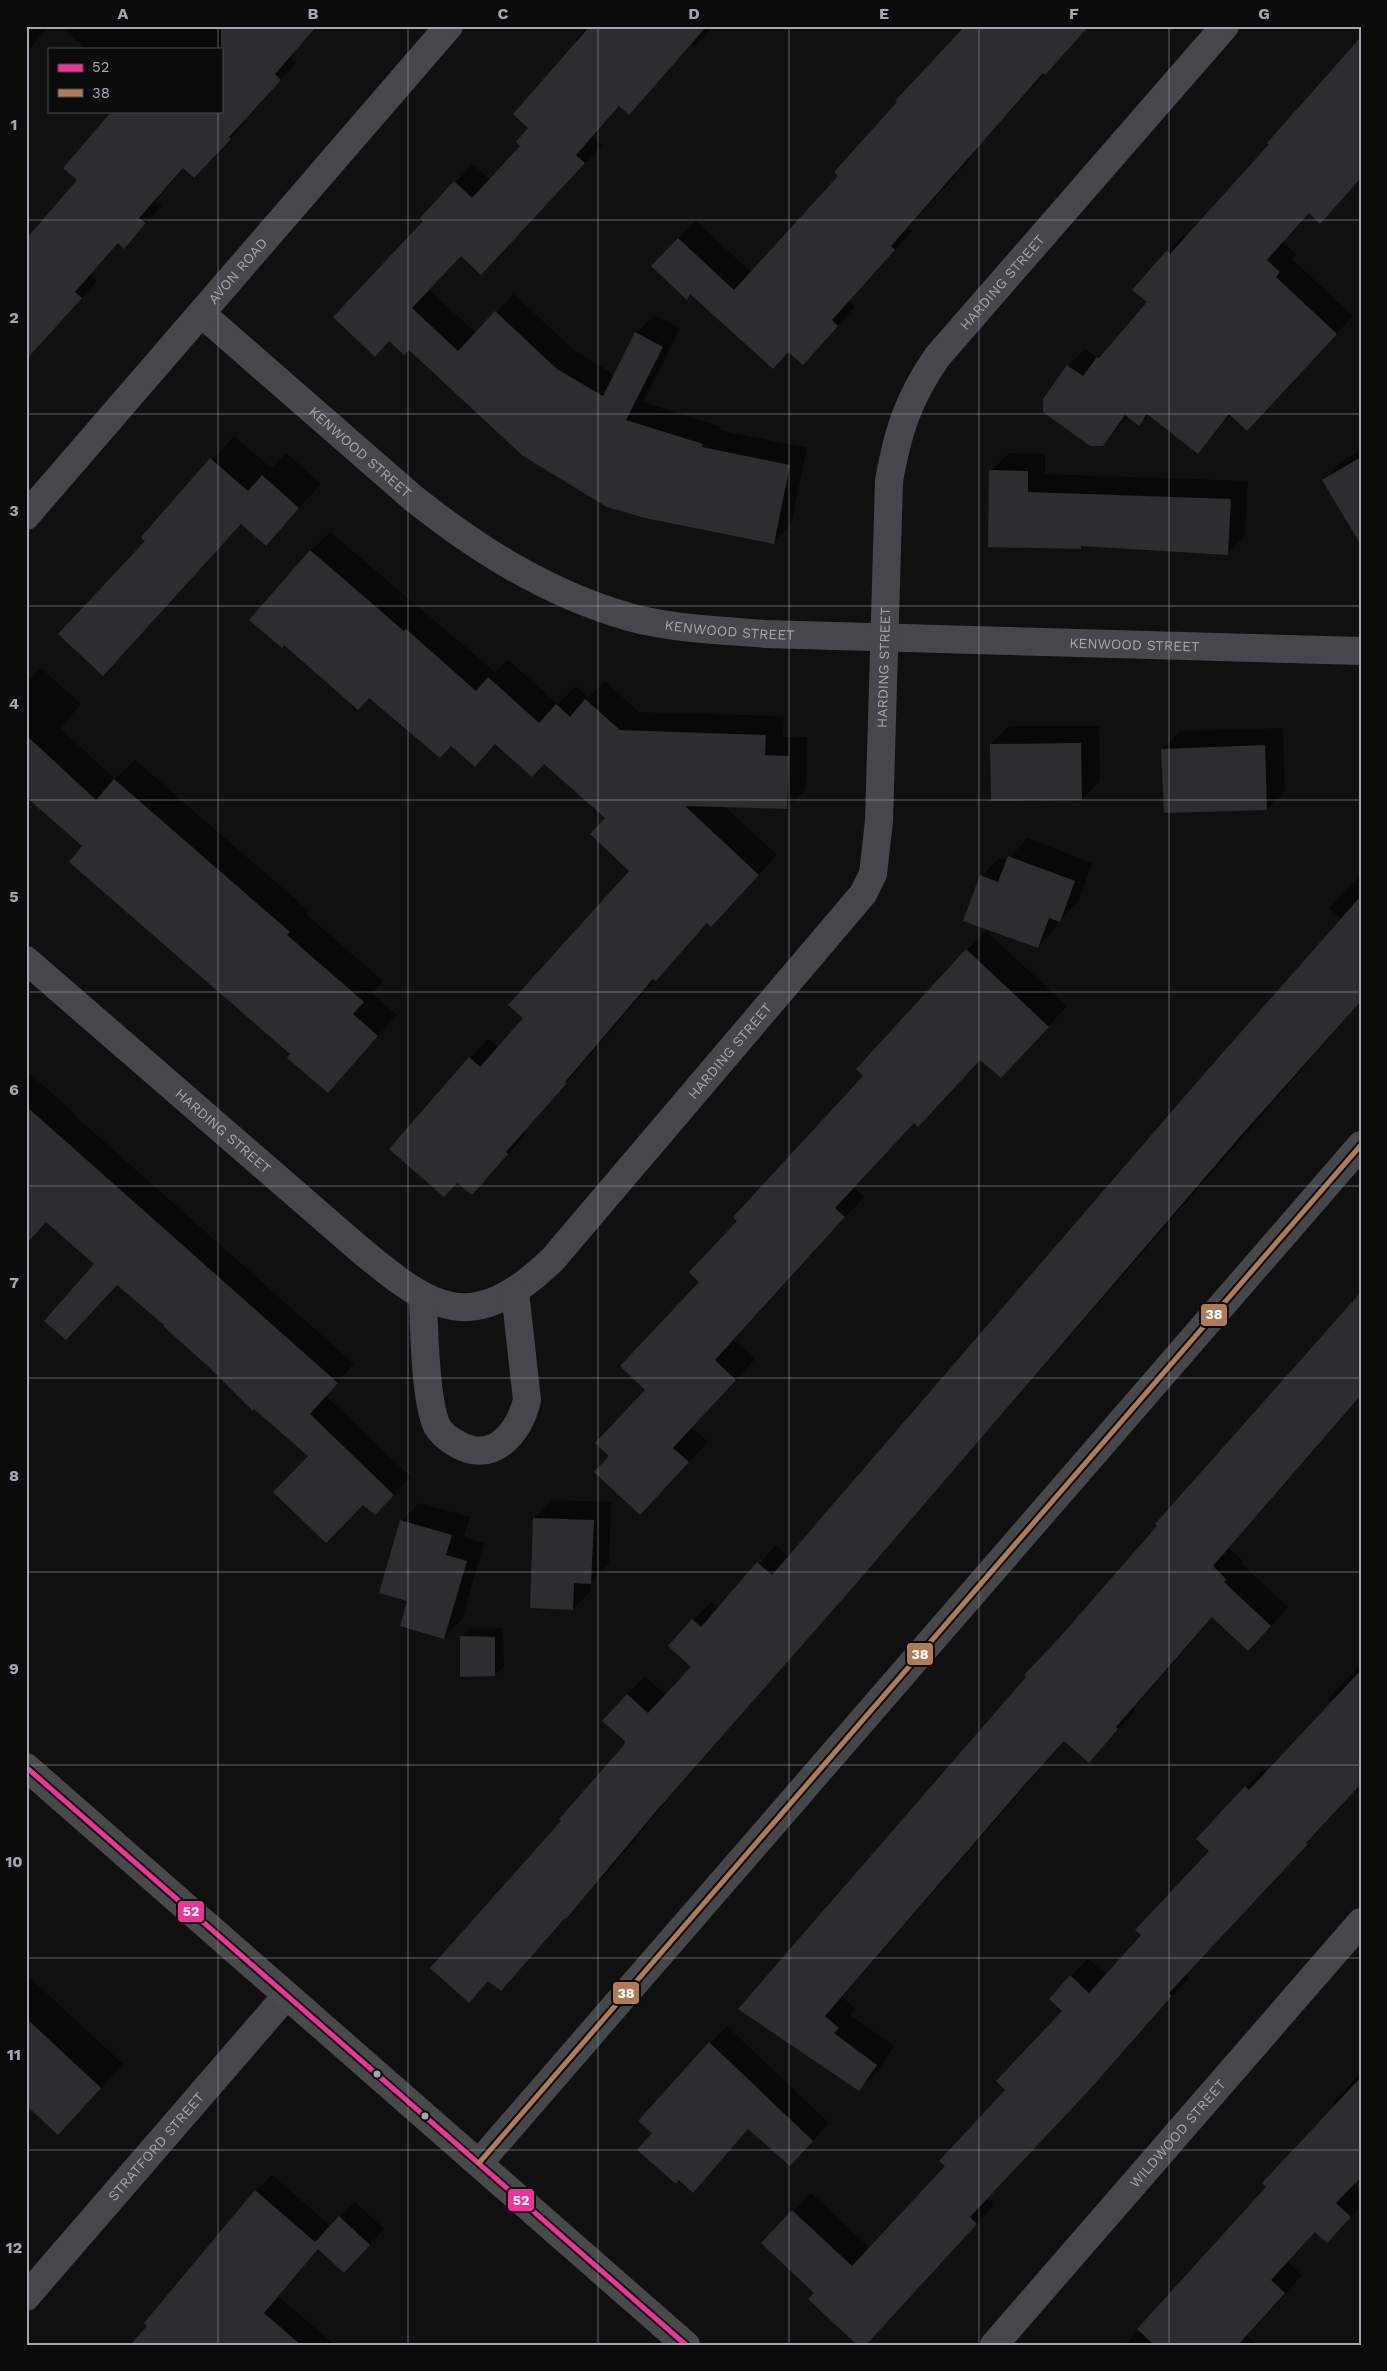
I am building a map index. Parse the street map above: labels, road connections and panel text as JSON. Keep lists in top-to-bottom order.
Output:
{
  "streets": {
    "street": [
      "AVON ROAD",
      "HARDING STREET",
      "KENWOOD STREET",
      "WILDWOOD STREET",
      "STRATFORD STREET"
    ]
  },
  "crossings": [
    ["AVON ROAD", "KENWOOD STREET"],
    ["HARDING STREET", "KENWOOD STREET"]
  ],
  "lines": ["transit line 38", "transit line 52"],
  "legend": ["52", "38"],
  "grid": {
    "columns": [
      "A",
      "B",
      "C",
      "D",
      "E",
      "F",
      "G"
    ],
    "rows": [
      "1",
      "2",
      "3",
      "4",
      "5",
      "6",
      "7",
      "8",
      "9",
      "10",
      "11",
      "12"
    ]
  }
}
